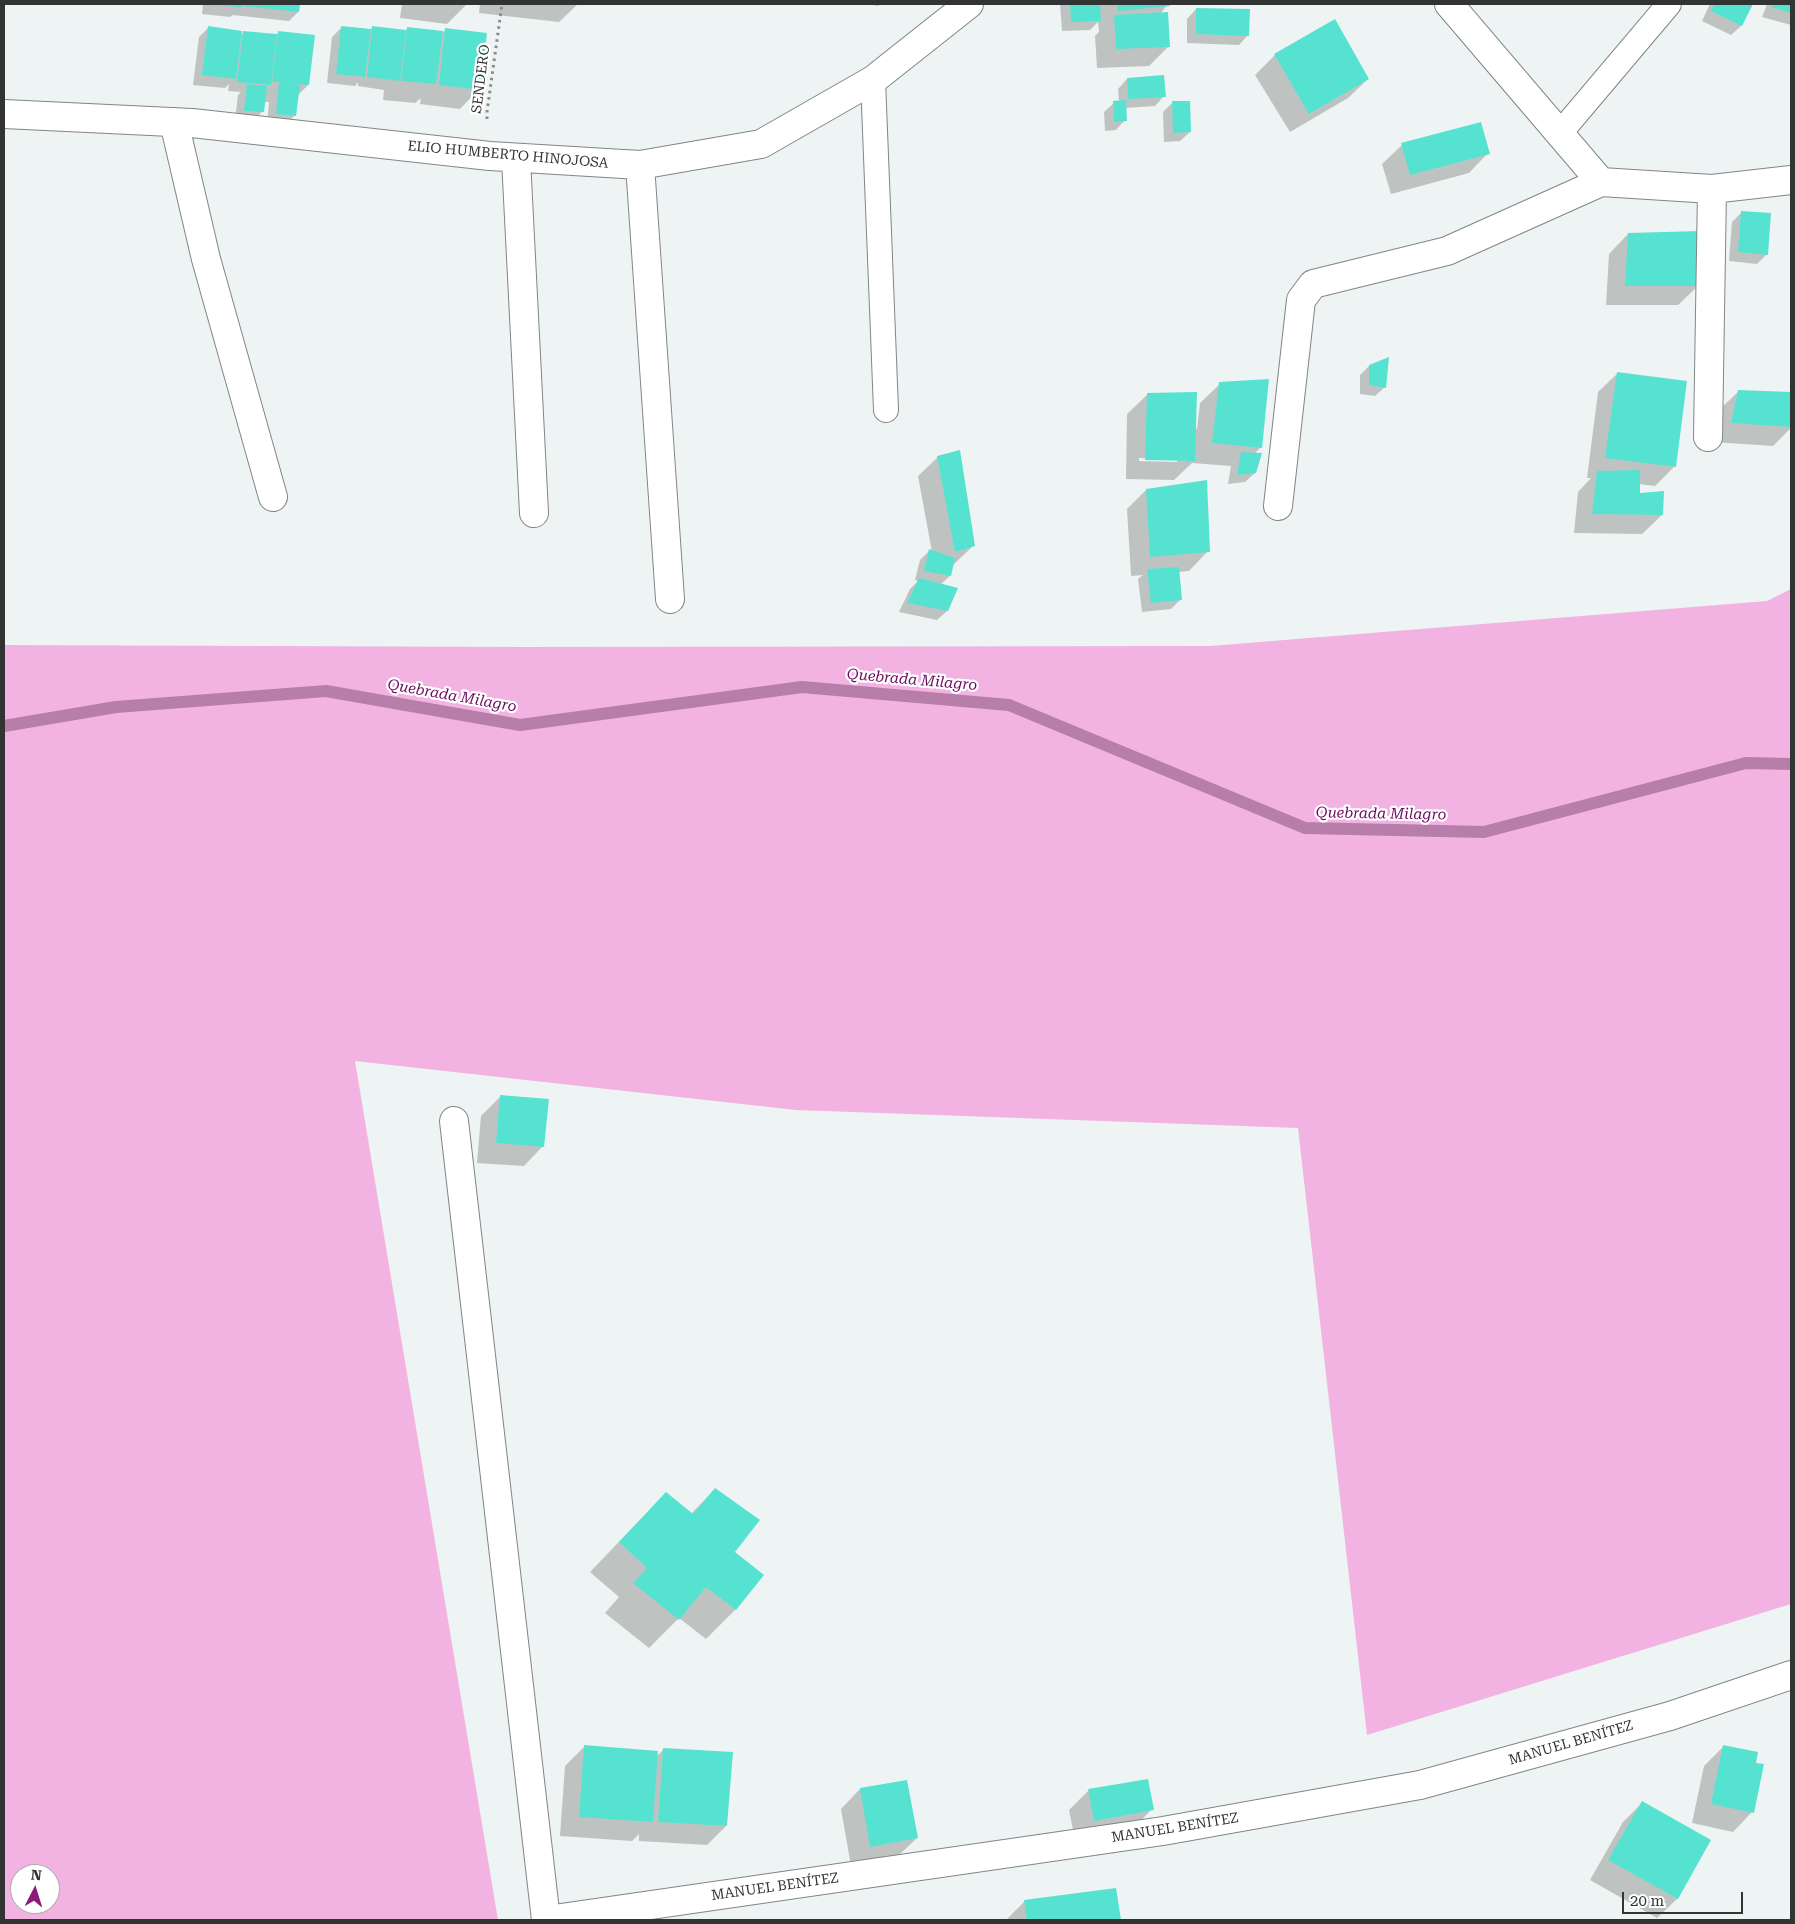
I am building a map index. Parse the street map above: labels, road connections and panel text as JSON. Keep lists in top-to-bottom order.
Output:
{
  "streets": {
    "street": ["ELIO HUMBERTO HINOJOSA", "MANUEL BENÍTEZ"],
    "path": ["SENDERO"]
  },
  "crossings": [
    ["SENDERO", "ELIO HUMBERTO HINOJOSA"]
  ],
  "water": ["Quebrada Milagro"],
  "scale_bar": "20 m",
  "north": "top"
}
